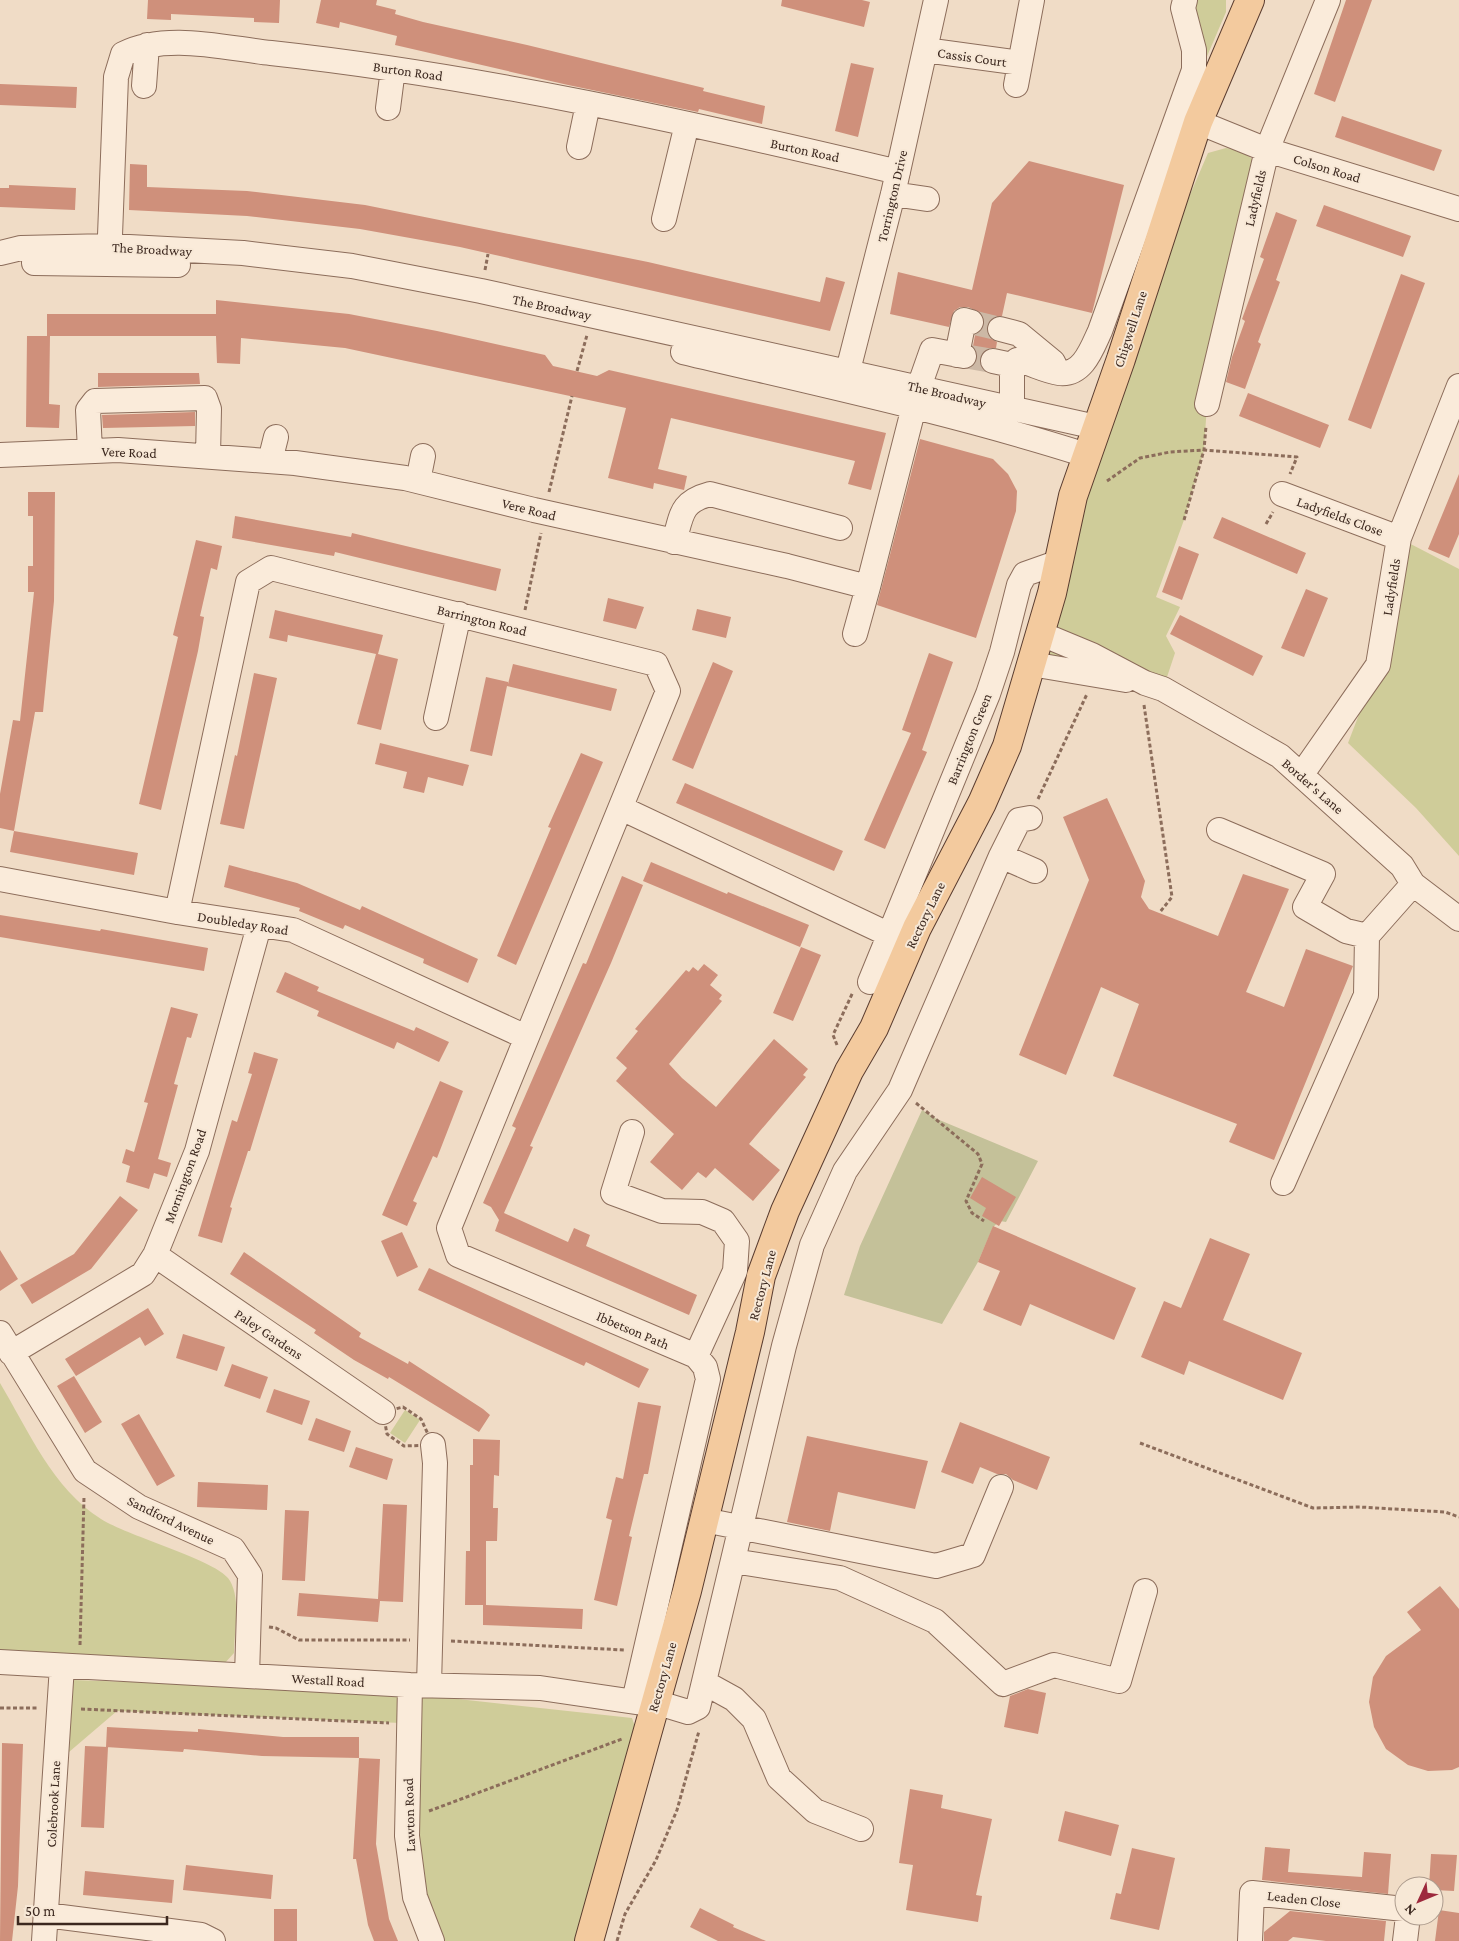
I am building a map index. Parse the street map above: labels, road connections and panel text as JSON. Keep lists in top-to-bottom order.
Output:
{
  "streets": {
    "main road": ["Chigwell Lane", "Rectory Lane"],
    "street": [
      "Cassis Court",
      "Burton Road",
      "Colson Road",
      "Torrington Drive",
      "Ladyfields",
      "The Broadway",
      "Vere Road",
      "Ladyfields Close",
      "Barrington Road",
      "Barrington Green",
      "Border's Lane",
      "Doubleday Road",
      "Mornington Road",
      "Ibbetson Path",
      "Paley Gardens",
      "Sandford Avenue",
      "Westall Road",
      "Colebrook Lane",
      "Lawton Road",
      "Leaden Close"
    ]
  },
  "crossings": [
    ["Cassis Court", "Torrington Drive"],
    ["Burton Road", "Torrington Drive"],
    ["Burton Road", "The Broadway"],
    ["Colson Road", "Ladyfields"],
    ["Colson Road", "Chigwell Lane"],
    ["Torrington Drive", "The Broadway"],
    ["Ladyfields", "Ladyfields Close"],
    ["Ladyfields", "Border's Lane"],
    ["The Broadway", "Chigwell Lane"],
    ["Chigwell Lane", "Barrington Green"],
    ["Chigwell Lane", "Border's Lane"],
    ["Chigwell Lane", "Rectory Lane"],
    ["Barrington Road", "Doubleday Road"],
    ["Barrington Road", "Ibbetson Path"],
    ["Border's Lane", "Rectory Lane"],
    ["Rectory Lane", "Westall Road"],
    ["Doubleday Road", "Mornington Road"],
    ["Doubleday Road", "Ibbetson Path"],
    ["Mornington Road", "Paley Gardens"],
    ["Mornington Road", "Sandford Avenue"],
    ["Sandford Avenue", "Westall Road"],
    ["Westall Road", "Colebrook Lane"],
    ["Westall Road", "Lawton Road"]
  ],
  "scale_bar": "50 m",
  "north": "bottom left"
}
